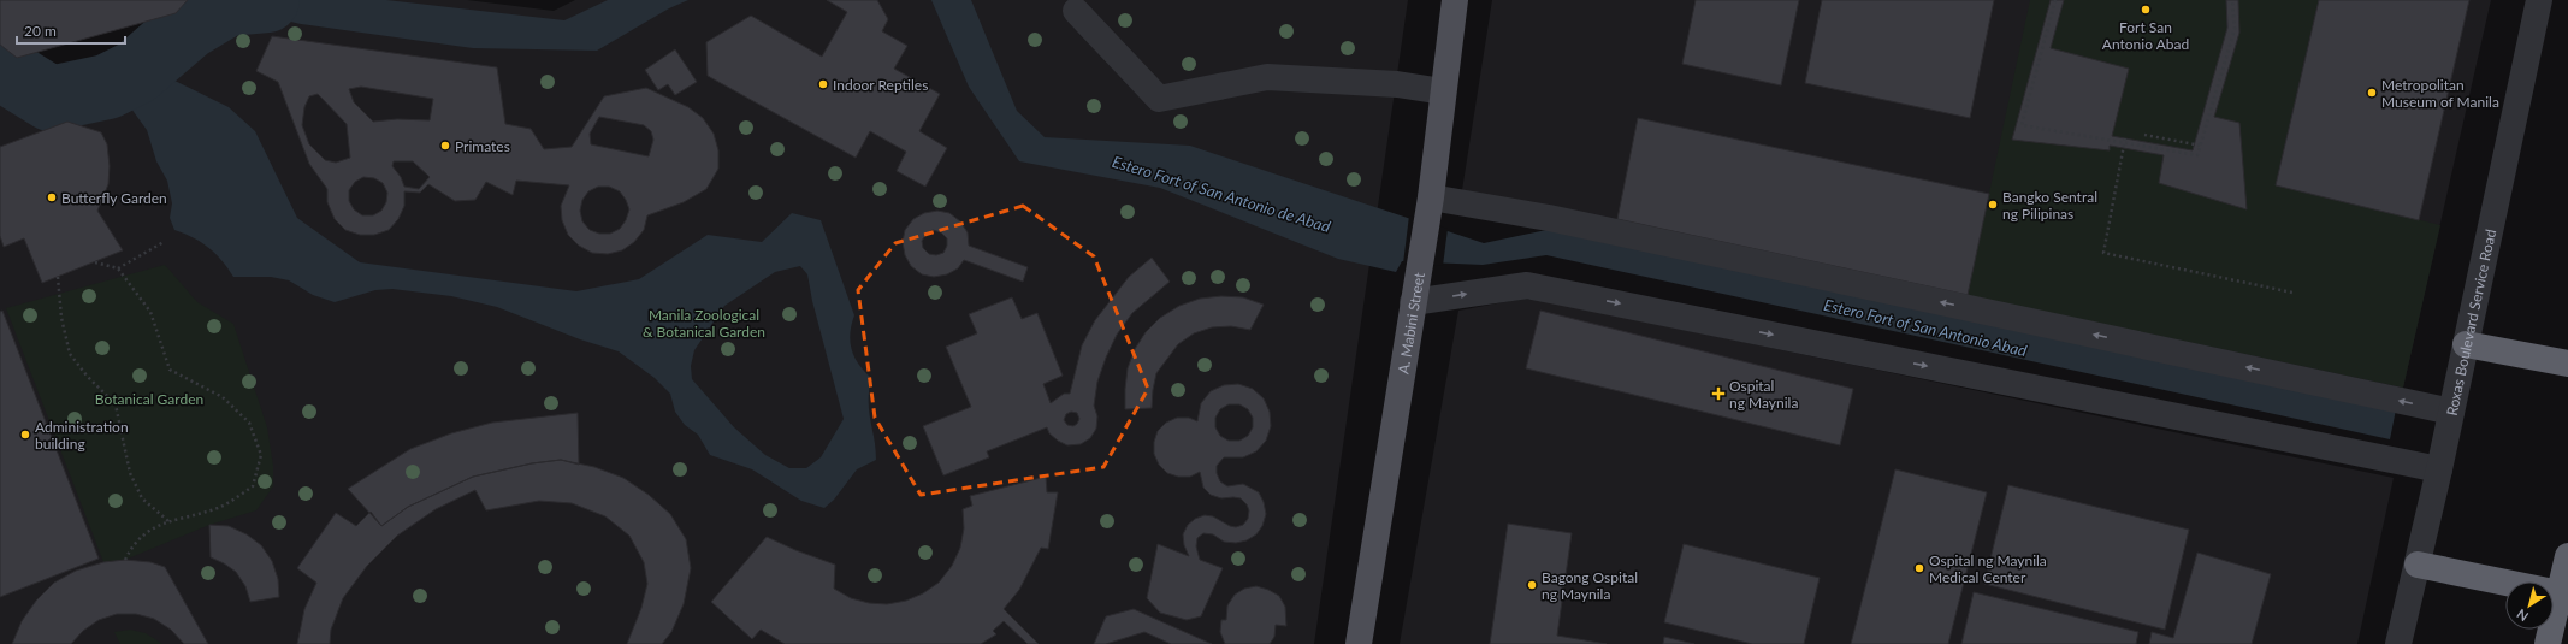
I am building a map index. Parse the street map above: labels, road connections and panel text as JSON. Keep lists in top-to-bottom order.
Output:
{
  "streets": {
    "main road": ["A. Mabini Street"],
    "street": ["Roxas Boulevard Service Road"]
  },
  "water": ["Estero Fort of San Antonio de Abad", "Estero Fort of San Antonio Abad"],
  "parks": ["Manila Zoological & Botanical Garden", "Botanical Garden"],
  "places": {
    "other": [
      "Fort San Antonio Abad",
      "Indoor Reptiles",
      "Metropolitan Museum of Manila",
      "Primates",
      "Butterfly Garden",
      "Bangko Sentral ng Pilipinas",
      "Administration building",
      "Ospital ng Maynila Medical Center",
      "Bagong Ospital ng Maynila"
    ],
    "health": ["Ospital ng Maynila"]
  },
  "scale_bar": "20 m",
  "north": "bottom left"
}
